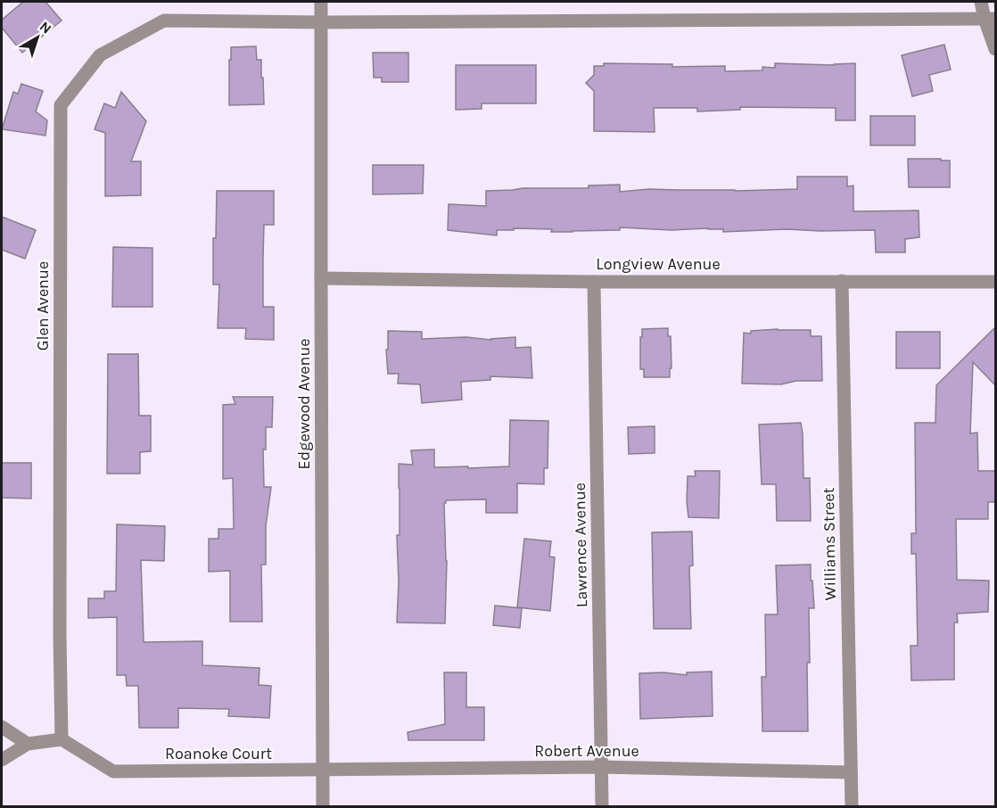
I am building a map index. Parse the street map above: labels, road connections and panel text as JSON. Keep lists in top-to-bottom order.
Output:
{
  "streets": {
    "street": [
      "Longview Avenue",
      "Glen Avenue",
      "Edgewood Avenue",
      "Williams Street",
      "Lawrence Avenue",
      "Robert Avenue",
      "Roanoke Court"
    ]
  },
  "crossings": [
    ["Longview Avenue", "Edgewood Avenue"],
    ["Longview Avenue", "Williams Street"],
    ["Longview Avenue", "Lawrence Avenue"],
    ["Glen Avenue", "Edgewood Avenue"],
    ["Glen Avenue", "Roanoke Court"],
    ["Edgewood Avenue", "Robert Avenue"],
    ["Edgewood Avenue", "Roanoke Court"],
    ["Williams Street", "Robert Avenue"],
    ["Lawrence Avenue", "Robert Avenue"],
    ["Robert Avenue", "Roanoke Court"]
  ],
  "north": "top right"
}
